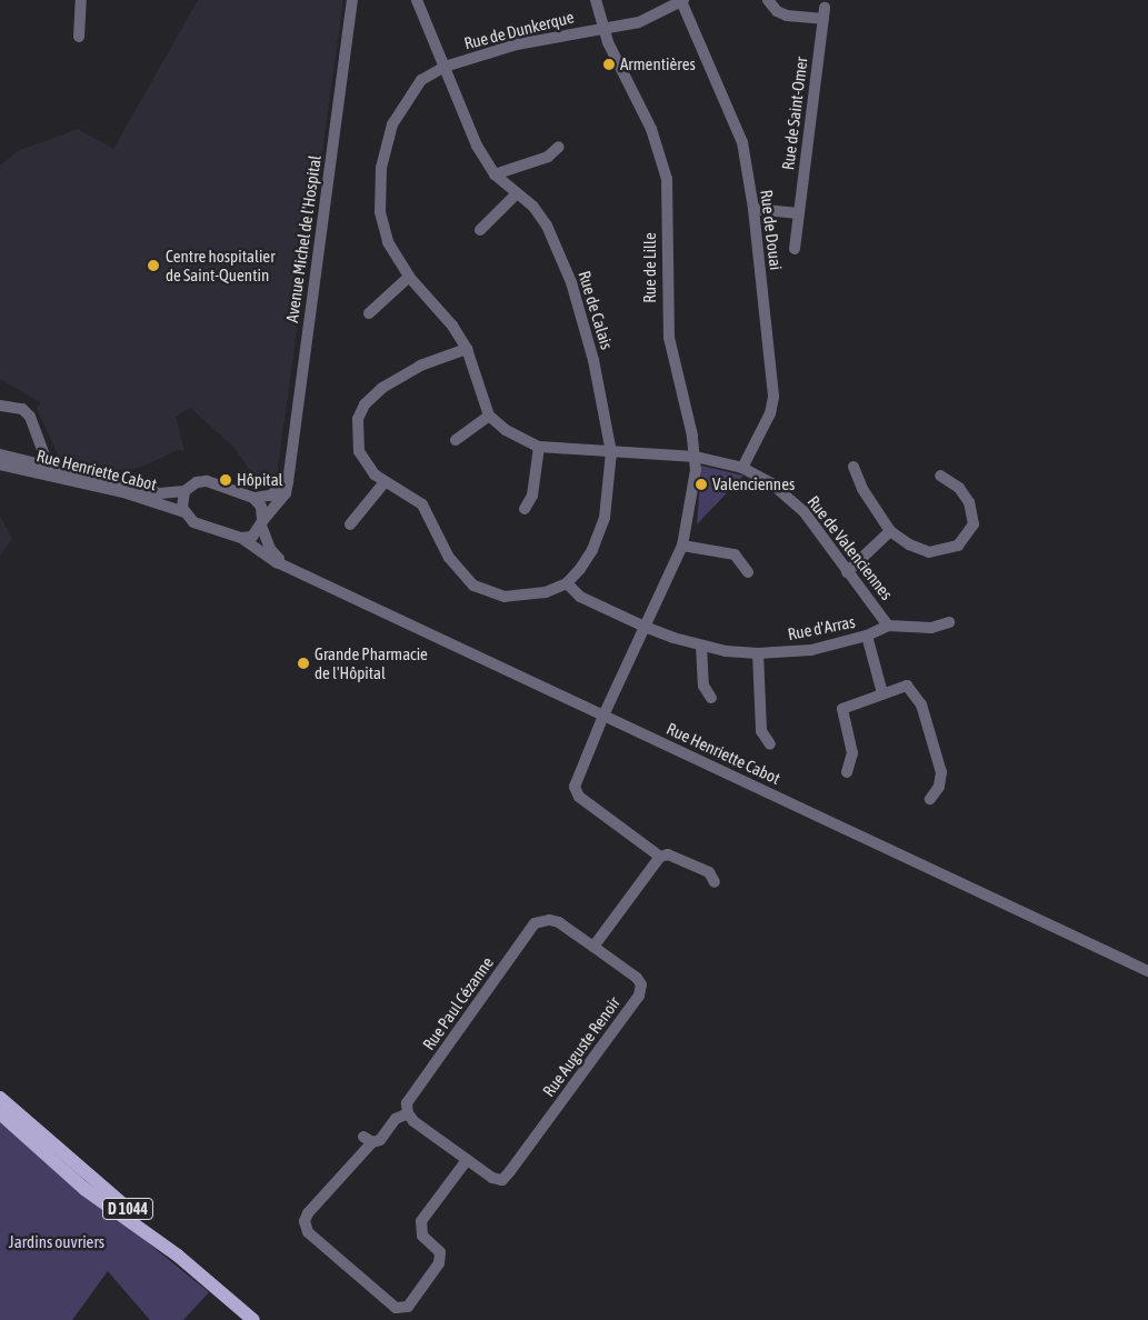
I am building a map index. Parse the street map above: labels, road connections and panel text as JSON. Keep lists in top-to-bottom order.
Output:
{
  "streets": {
    "main road": ["D 1044"],
    "street": [
      "Rue de Dunkerque",
      "Rue de Saint-Omer",
      "Rue de Douai",
      "Avenue Michel de l'Hospital",
      "Rue de Lille",
      "Rue de Calais",
      "Rue Henriette Cabot",
      "Rue de Valenciennes",
      "Rue d'Arras",
      "Rue Paul Cézanne",
      "Rue Auguste Renoir"
    ]
  },
  "crossings": [
    ["Rue de Dunkerque", "Rue de Douai"],
    ["Rue de Dunkerque", "Rue de Lille"],
    ["Rue de Dunkerque", "Rue de Calais"],
    ["Rue de Douai", "Rue de Valenciennes"],
    ["Avenue Michel de l'Hospital", "Rue Henriette Cabot"],
    ["Rue de Lille", "Rue Henriette Cabot"],
    ["Rue de Lille", "Rue de Valenciennes"],
    ["Rue de Lille", "Rue d'Arras"],
    ["Rue de Calais", "Rue d'Arras"],
    ["Rue de Valenciennes", "Rue d'Arras"],
    ["Rue Paul Cézanne", "Rue Auguste Renoir"]
  ],
  "parks": ["Jardins ouvriers"],
  "places": [
    "Armentières",
    "Centre hospitalier de Saint-Quentin",
    "Hôpital",
    "Valenciennes",
    "Grande Pharmacie de l'Hôpital"
  ]
}
